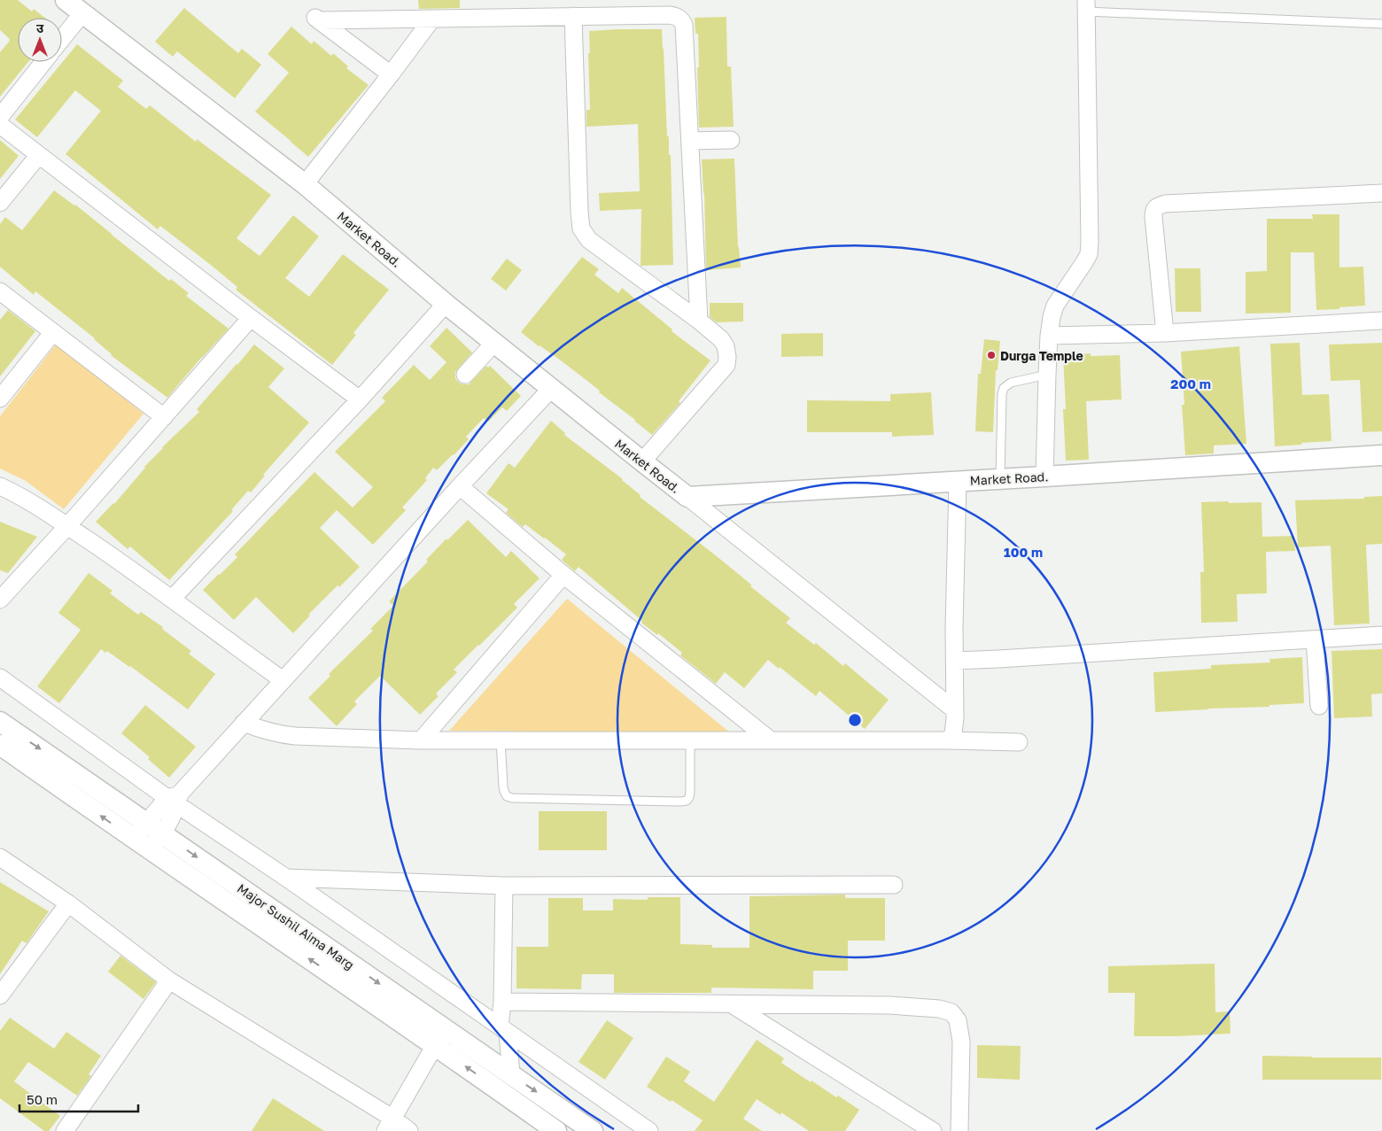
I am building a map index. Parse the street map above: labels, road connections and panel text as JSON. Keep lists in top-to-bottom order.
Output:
{
  "streets": {
    "street": ["Market Road.", "Major Sushil Aima Marg"]
  },
  "places": ["Durga Temple"],
  "scale_bar": "50 m",
  "north": "top",
  "rings": ["200 m", "100 m"]
}
